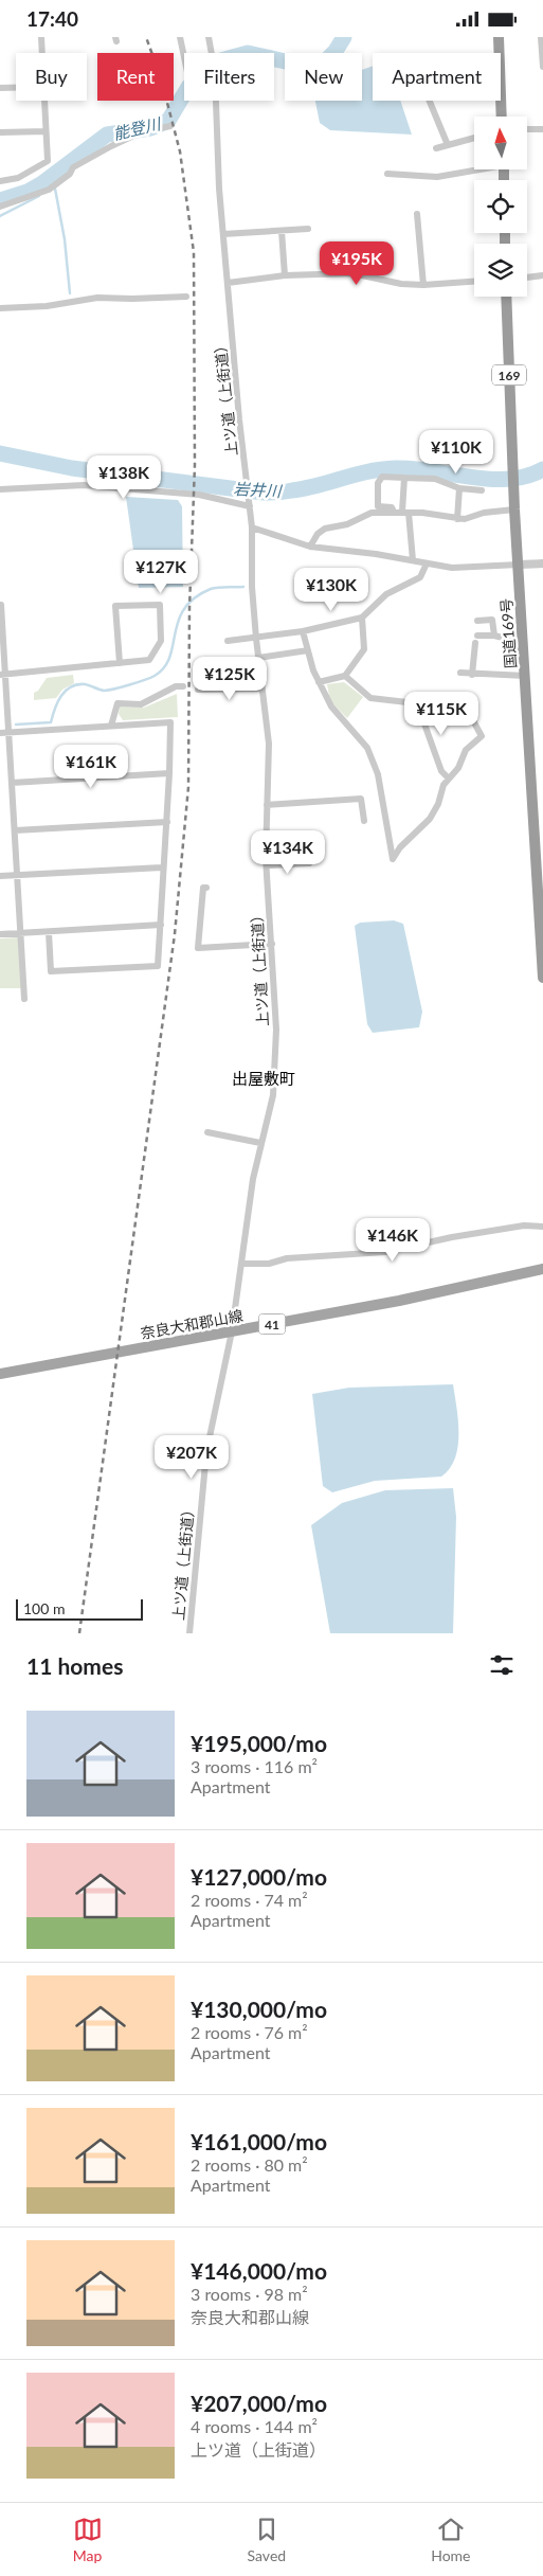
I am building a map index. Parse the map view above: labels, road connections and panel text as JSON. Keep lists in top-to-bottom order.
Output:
{
  "streets": {
    "highway": ["169", "国道169号"],
    "main road": ["奈良大和郡山線", "41"],
    "street": ["上ツ道（上街道）"]
  },
  "crossings": [
    ["上ツ道（上街道）", "奈良大和郡山線"]
  ],
  "districts": ["出屋敷町"],
  "water": ["能登川", "岩井川"],
  "scale_bar": "100 m",
  "north": "top",
  "page": {
    "status": "17:40",
    "chip": [
      "Buy",
      "Rent",
      "Filters",
      "New",
      "Apartment"
    ],
    "price": [
      "¥195K",
      "¥110K",
      "¥138K",
      "¥127K",
      "¥130K",
      "¥125K",
      "¥115K",
      "¥161K",
      "¥134K",
      "¥146K",
      "¥207K"
    ],
    "scale": "100 m",
    "heading": "11 homes",
    "list": [
      {
        "name": "¥195,000/mo",
        "note": "3 rooms · 116 m² · Apartment"
      },
      {
        "name": "¥127,000/mo",
        "note": "2 rooms · 74 m² · Apartment"
      },
      {
        "name": "¥130,000/mo",
        "note": "2 rooms · 76 m² · Apartment"
      },
      {
        "name": "¥161,000/mo",
        "note": "2 rooms · 80 m² · Apartment"
      },
      {
        "name": "¥146,000/mo",
        "note": "3 rooms · 98 m² · 奈良大和郡山線"
      },
      {
        "name": "¥207,000/mo",
        "note": "4 rooms · 144 m² · 上ツ道（上街道）"
      }
    ],
    "tabs": ["Map", "Saved", "Home"]
  }
}
